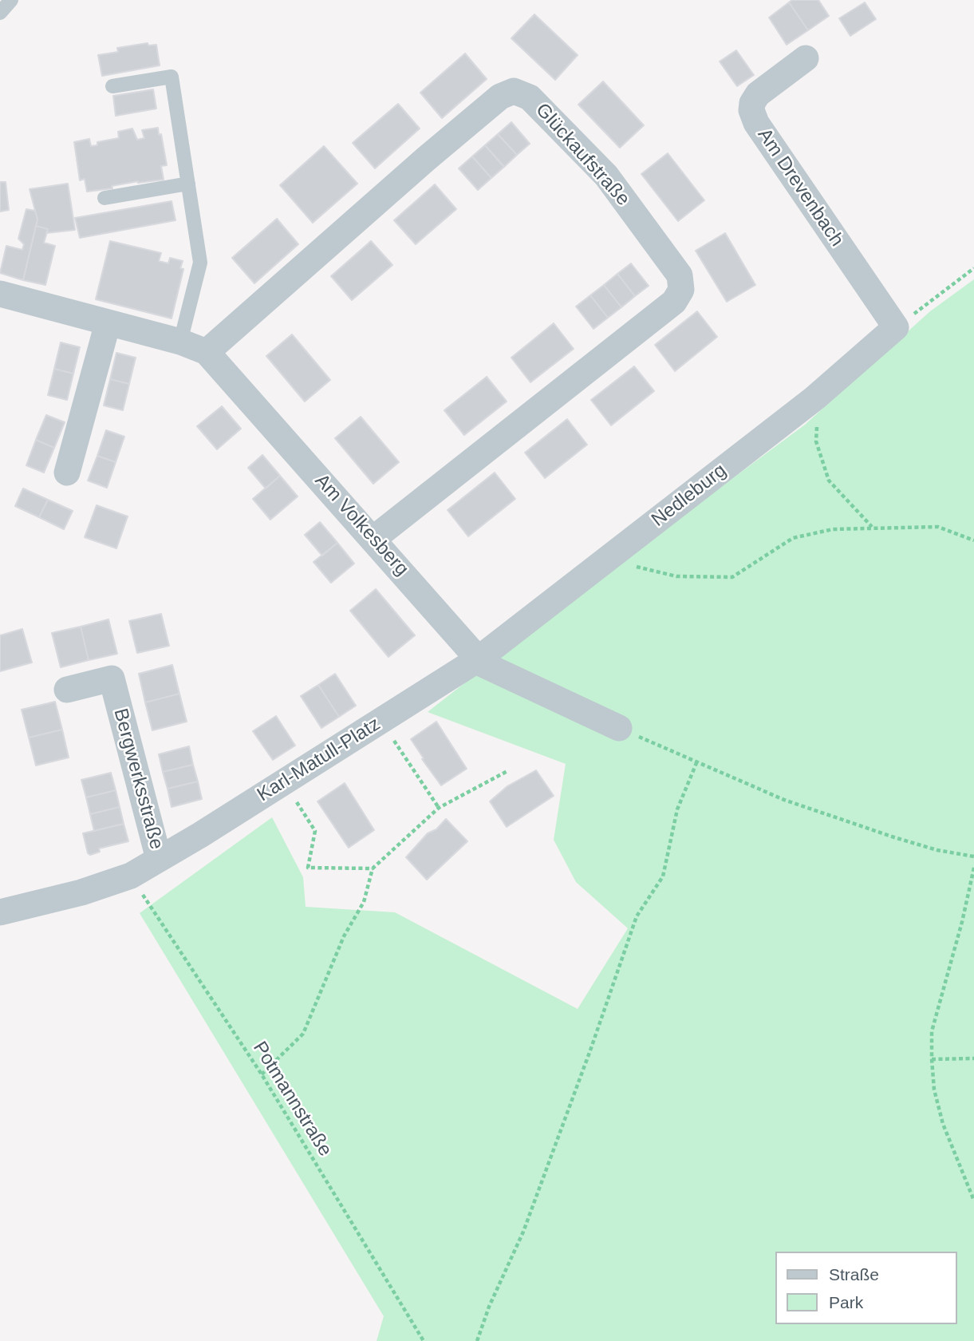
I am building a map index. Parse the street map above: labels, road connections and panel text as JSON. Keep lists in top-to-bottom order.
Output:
{
  "streets": {
    "street": [
      "Glückaufstraße",
      "Am Drevenbach",
      "Nedleburg",
      "Am Volkesberg",
      "Karl-Matull-Platz",
      "Bergwerksstraße"
    ],
    "path": ["Potmannstraße"]
  },
  "crossings": [
    ["Glückaufstraße", "Am Volkesberg"],
    ["Am Drevenbach", "Nedleburg"],
    ["Nedleburg", "Am Volkesberg"],
    ["Nedleburg", "Karl-Matull-Platz"],
    ["Am Volkesberg", "Karl-Matull-Platz"],
    ["Karl-Matull-Platz", "Bergwerksstraße"],
    ["Bergwerksstraße", "Potmannstraße"]
  ],
  "legend": ["Straße", "Park"]
}
